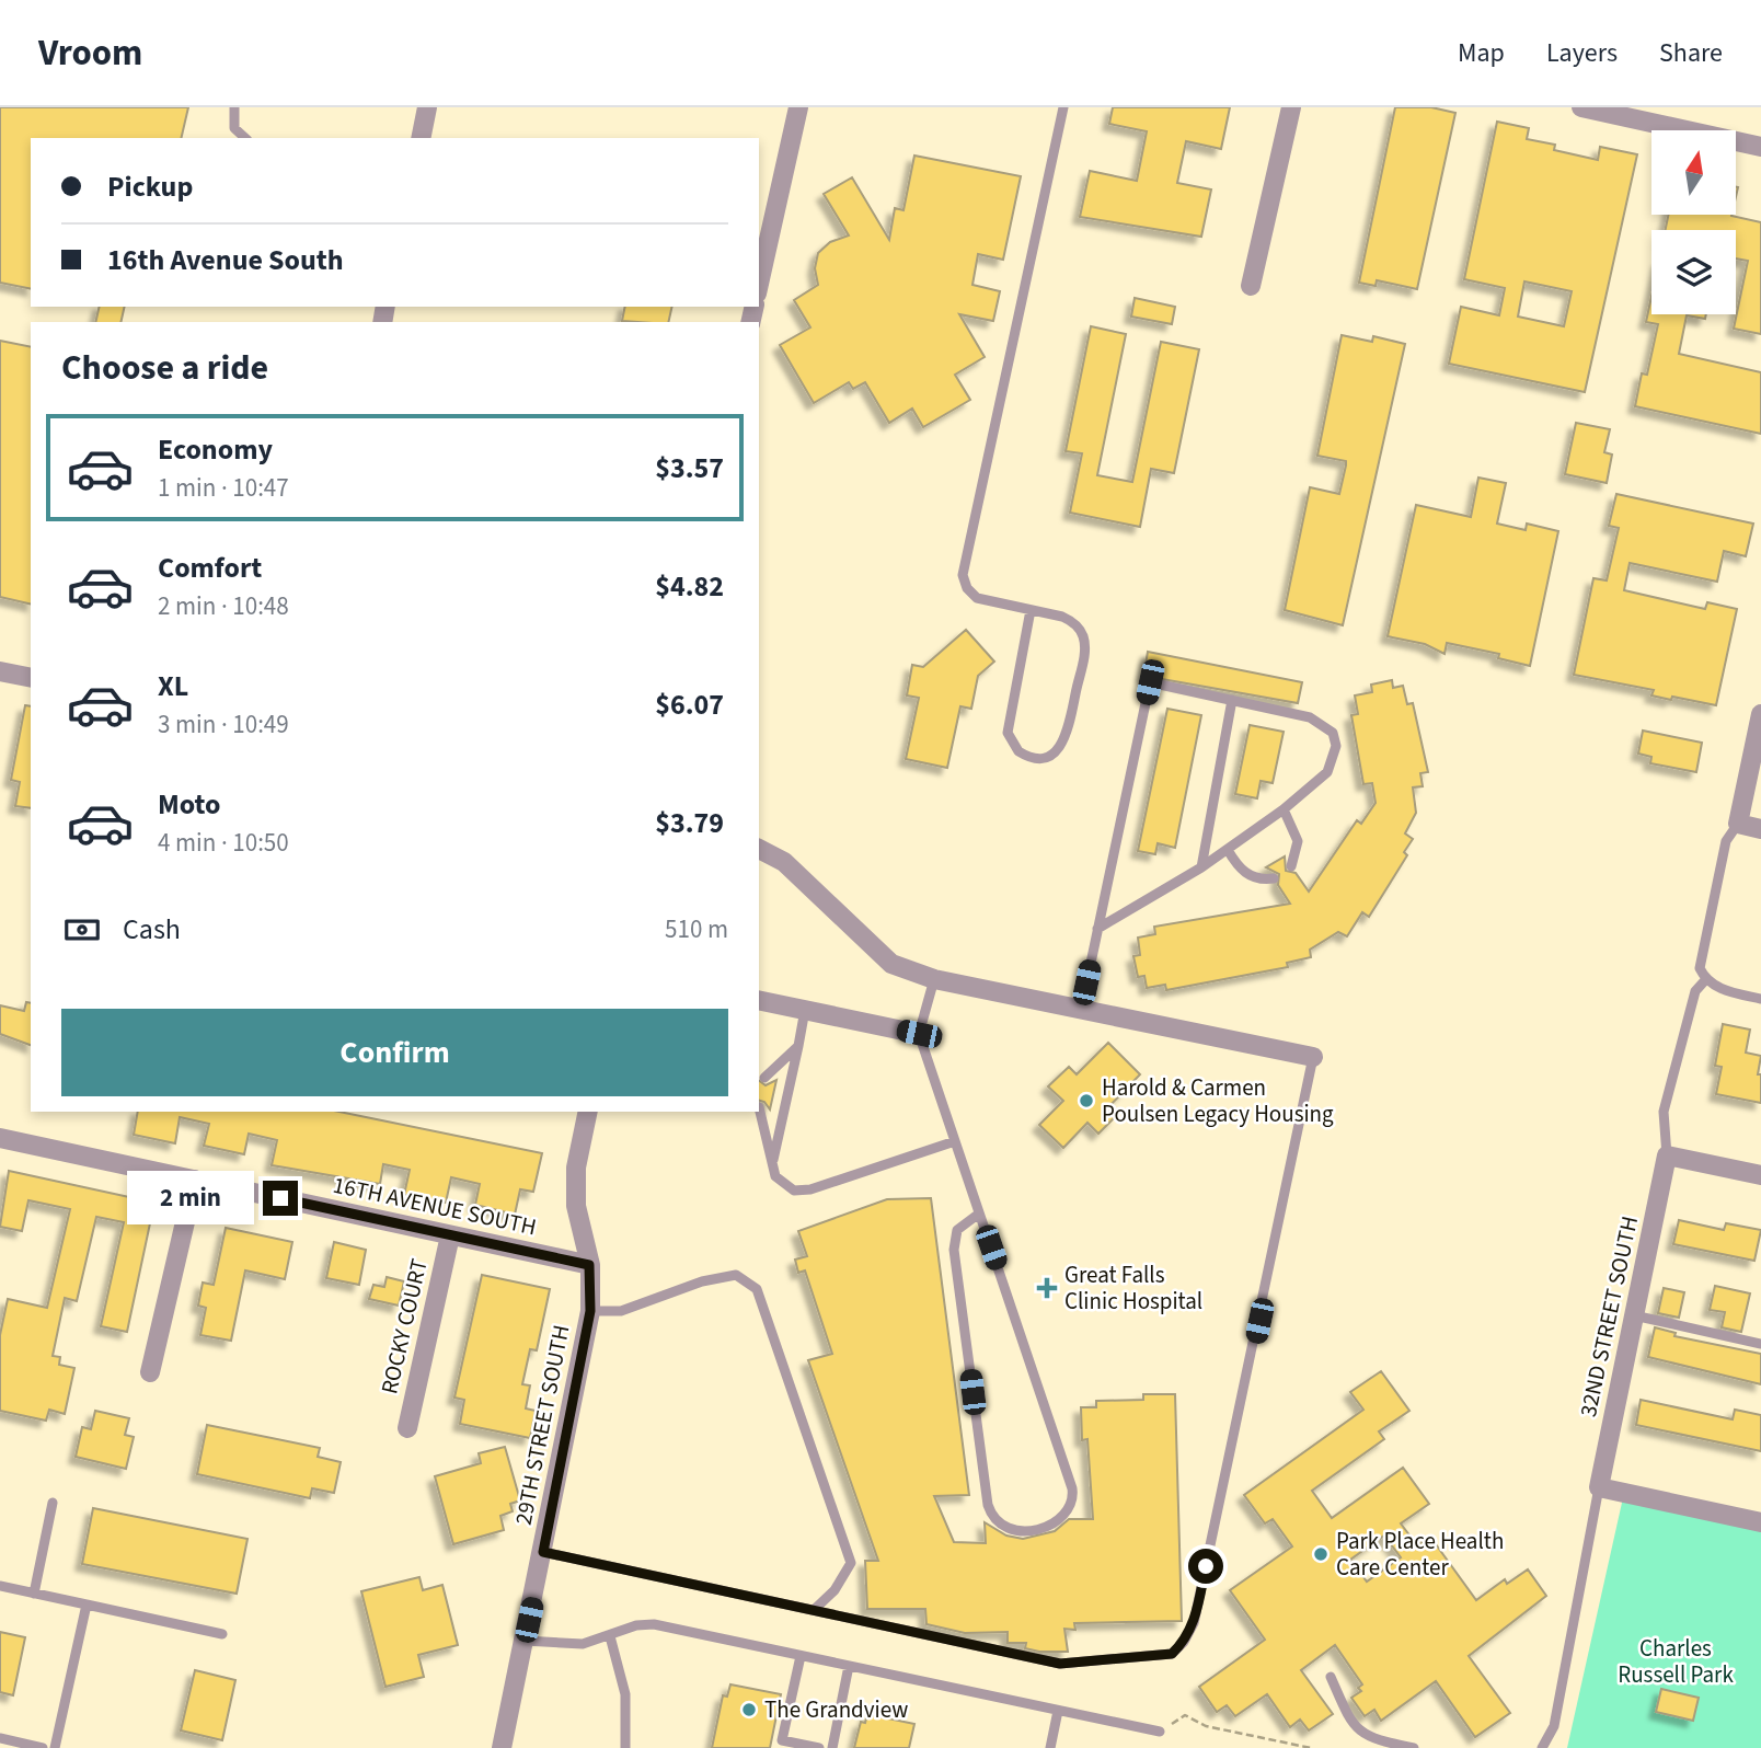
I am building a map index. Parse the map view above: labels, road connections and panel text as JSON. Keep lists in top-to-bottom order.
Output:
{
  "streets": {
    "street": [
      "16TH AVENUE SOUTH",
      "32ND STREET SOUTH",
      "ROCKY COURT",
      "29TH STREET SOUTH"
    ]
  },
  "crossings": [
    ["16TH AVENUE SOUTH", "ROCKY COURT"],
    ["16TH AVENUE SOUTH", "29TH STREET SOUTH"]
  ],
  "parks": ["Charles Russell Park"],
  "places": {
    "other": ["Harold & Carmen Poulsen Legacy Housing", "Park Place Health Care Center", "The Grandview"],
    "health": ["Great Falls Clinic Hospital"]
  },
  "north": "top",
  "page": {
    "header": "Vroom",
    "nav": ["Map", "Layers", "Share"],
    "banner": ["Pickup", "16th Avenue South"],
    "heading": "Choose a ride",
    "list": [
      {
        "name": "Economy",
        "note": "1 min · 10:47",
        "value": "$3.57"
      },
      {
        "name": "Comfort",
        "note": "2 min · 10:48",
        "value": "$4.82"
      },
      {
        "name": "XL",
        "note": "3 min · 10:49",
        "value": "$6.07"
      },
      {
        "name": "Moto",
        "note": "4 min · 10:50",
        "value": "$3.79"
      }
    ],
    "pay": ["Cash", "510 m"],
    "buttons": "Confirm",
    "bubble": "2 min"
  }
}
